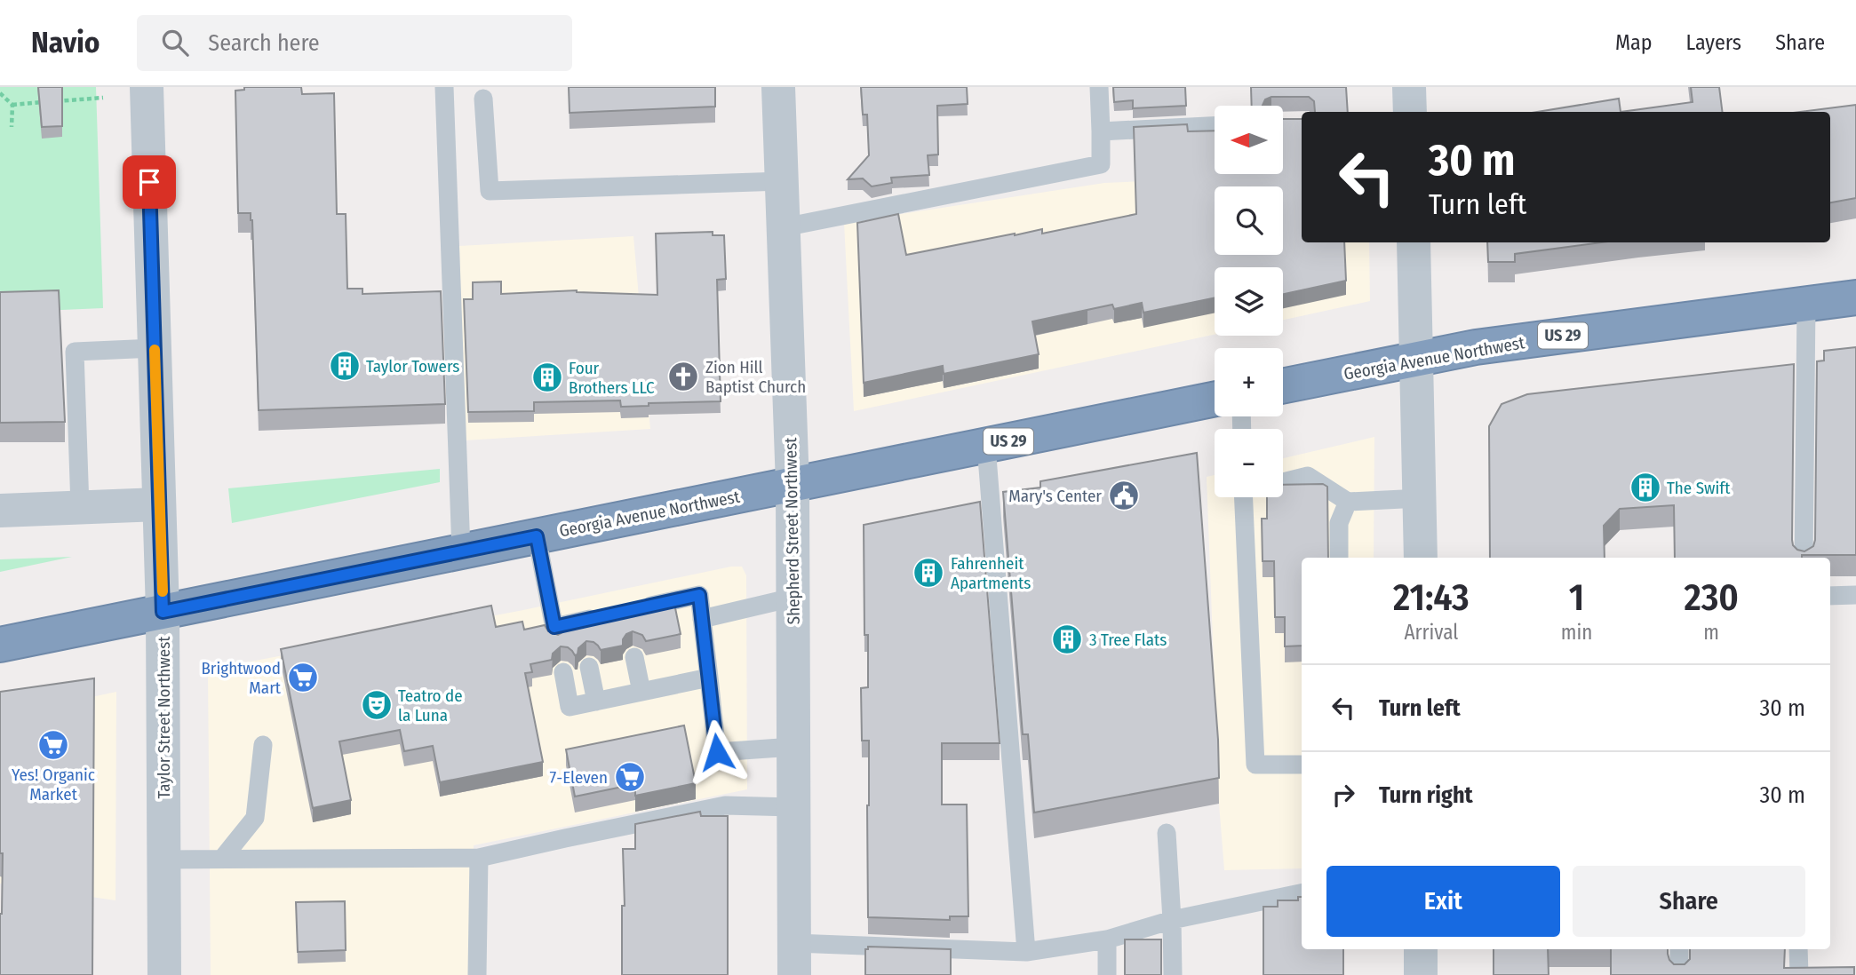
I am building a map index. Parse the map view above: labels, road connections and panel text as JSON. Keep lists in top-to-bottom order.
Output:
{
  "streets": {
    "highway": ["US 29", "Georgia Avenue Northwest"],
    "street": ["Shepherd Street Northwest", "Taylor Street Northwest"]
  },
  "crossings": [
    ["Georgia Avenue Northwest", "Shepherd Street Northwest"],
    ["Georgia Avenue Northwest", "Taylor Street Northwest"]
  ],
  "places": {
    "building": [
      "Taylor Towers",
      "Four Brothers LLC",
      "The Swift",
      "Fahrenheit Apartments",
      "3 Tree Flats"
    ],
    "church": ["Zion Hill Baptist Church"],
    "public building": ["Mary's Center"],
    "supermarket": ["Brightwood Mart", "Yes! Organic Market", "7-Eleven"],
    "theatre": ["Teatro de la Luna"]
  },
  "north": "left",
  "page": {
    "header": "Navio",
    "search": "Search here",
    "nav": ["Map", "Layers", "Share"],
    "map_buttons": ["+", "−"],
    "turn": ["30 m", "Turn left"],
    "eta": [
      "21:43",
      "Arrival",
      "1",
      "min",
      "230",
      "m"
    ],
    "list": [
      {
        "name": "Turn left",
        "value": "30 m"
      },
      {
        "name": "Turn right",
        "value": "30 m"
      }
    ],
    "buttons": ["Exit", "Share"]
  }
}
